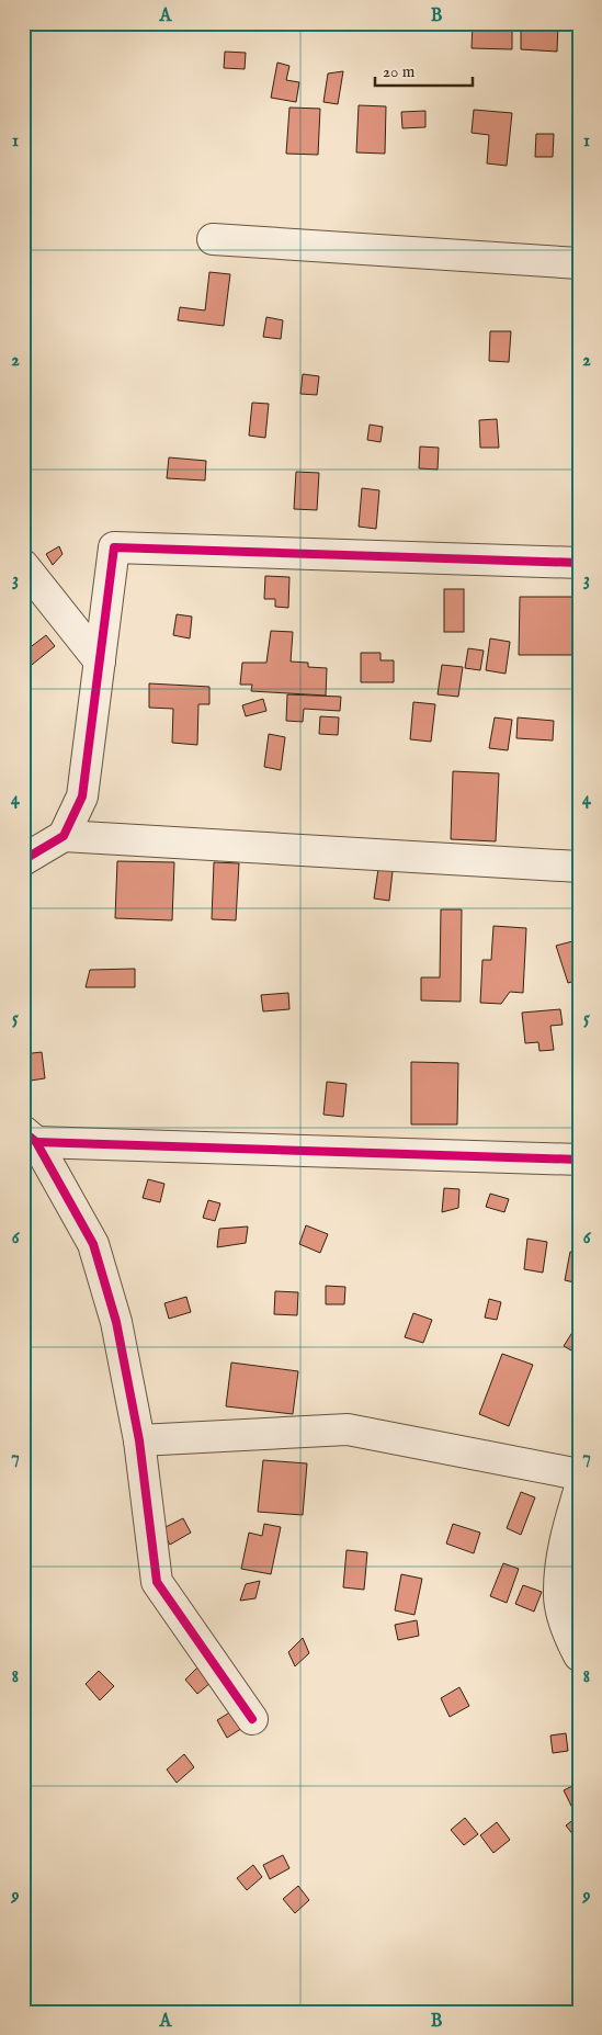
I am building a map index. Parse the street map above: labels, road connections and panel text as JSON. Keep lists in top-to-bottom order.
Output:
{
  "scale_bar": "20 m",
  "grid": {
    "columns": ["A", "B"],
    "rows": [
      "1",
      "2",
      "3",
      "4",
      "5",
      "6",
      "7",
      "8",
      "9"
    ]
  }
}
